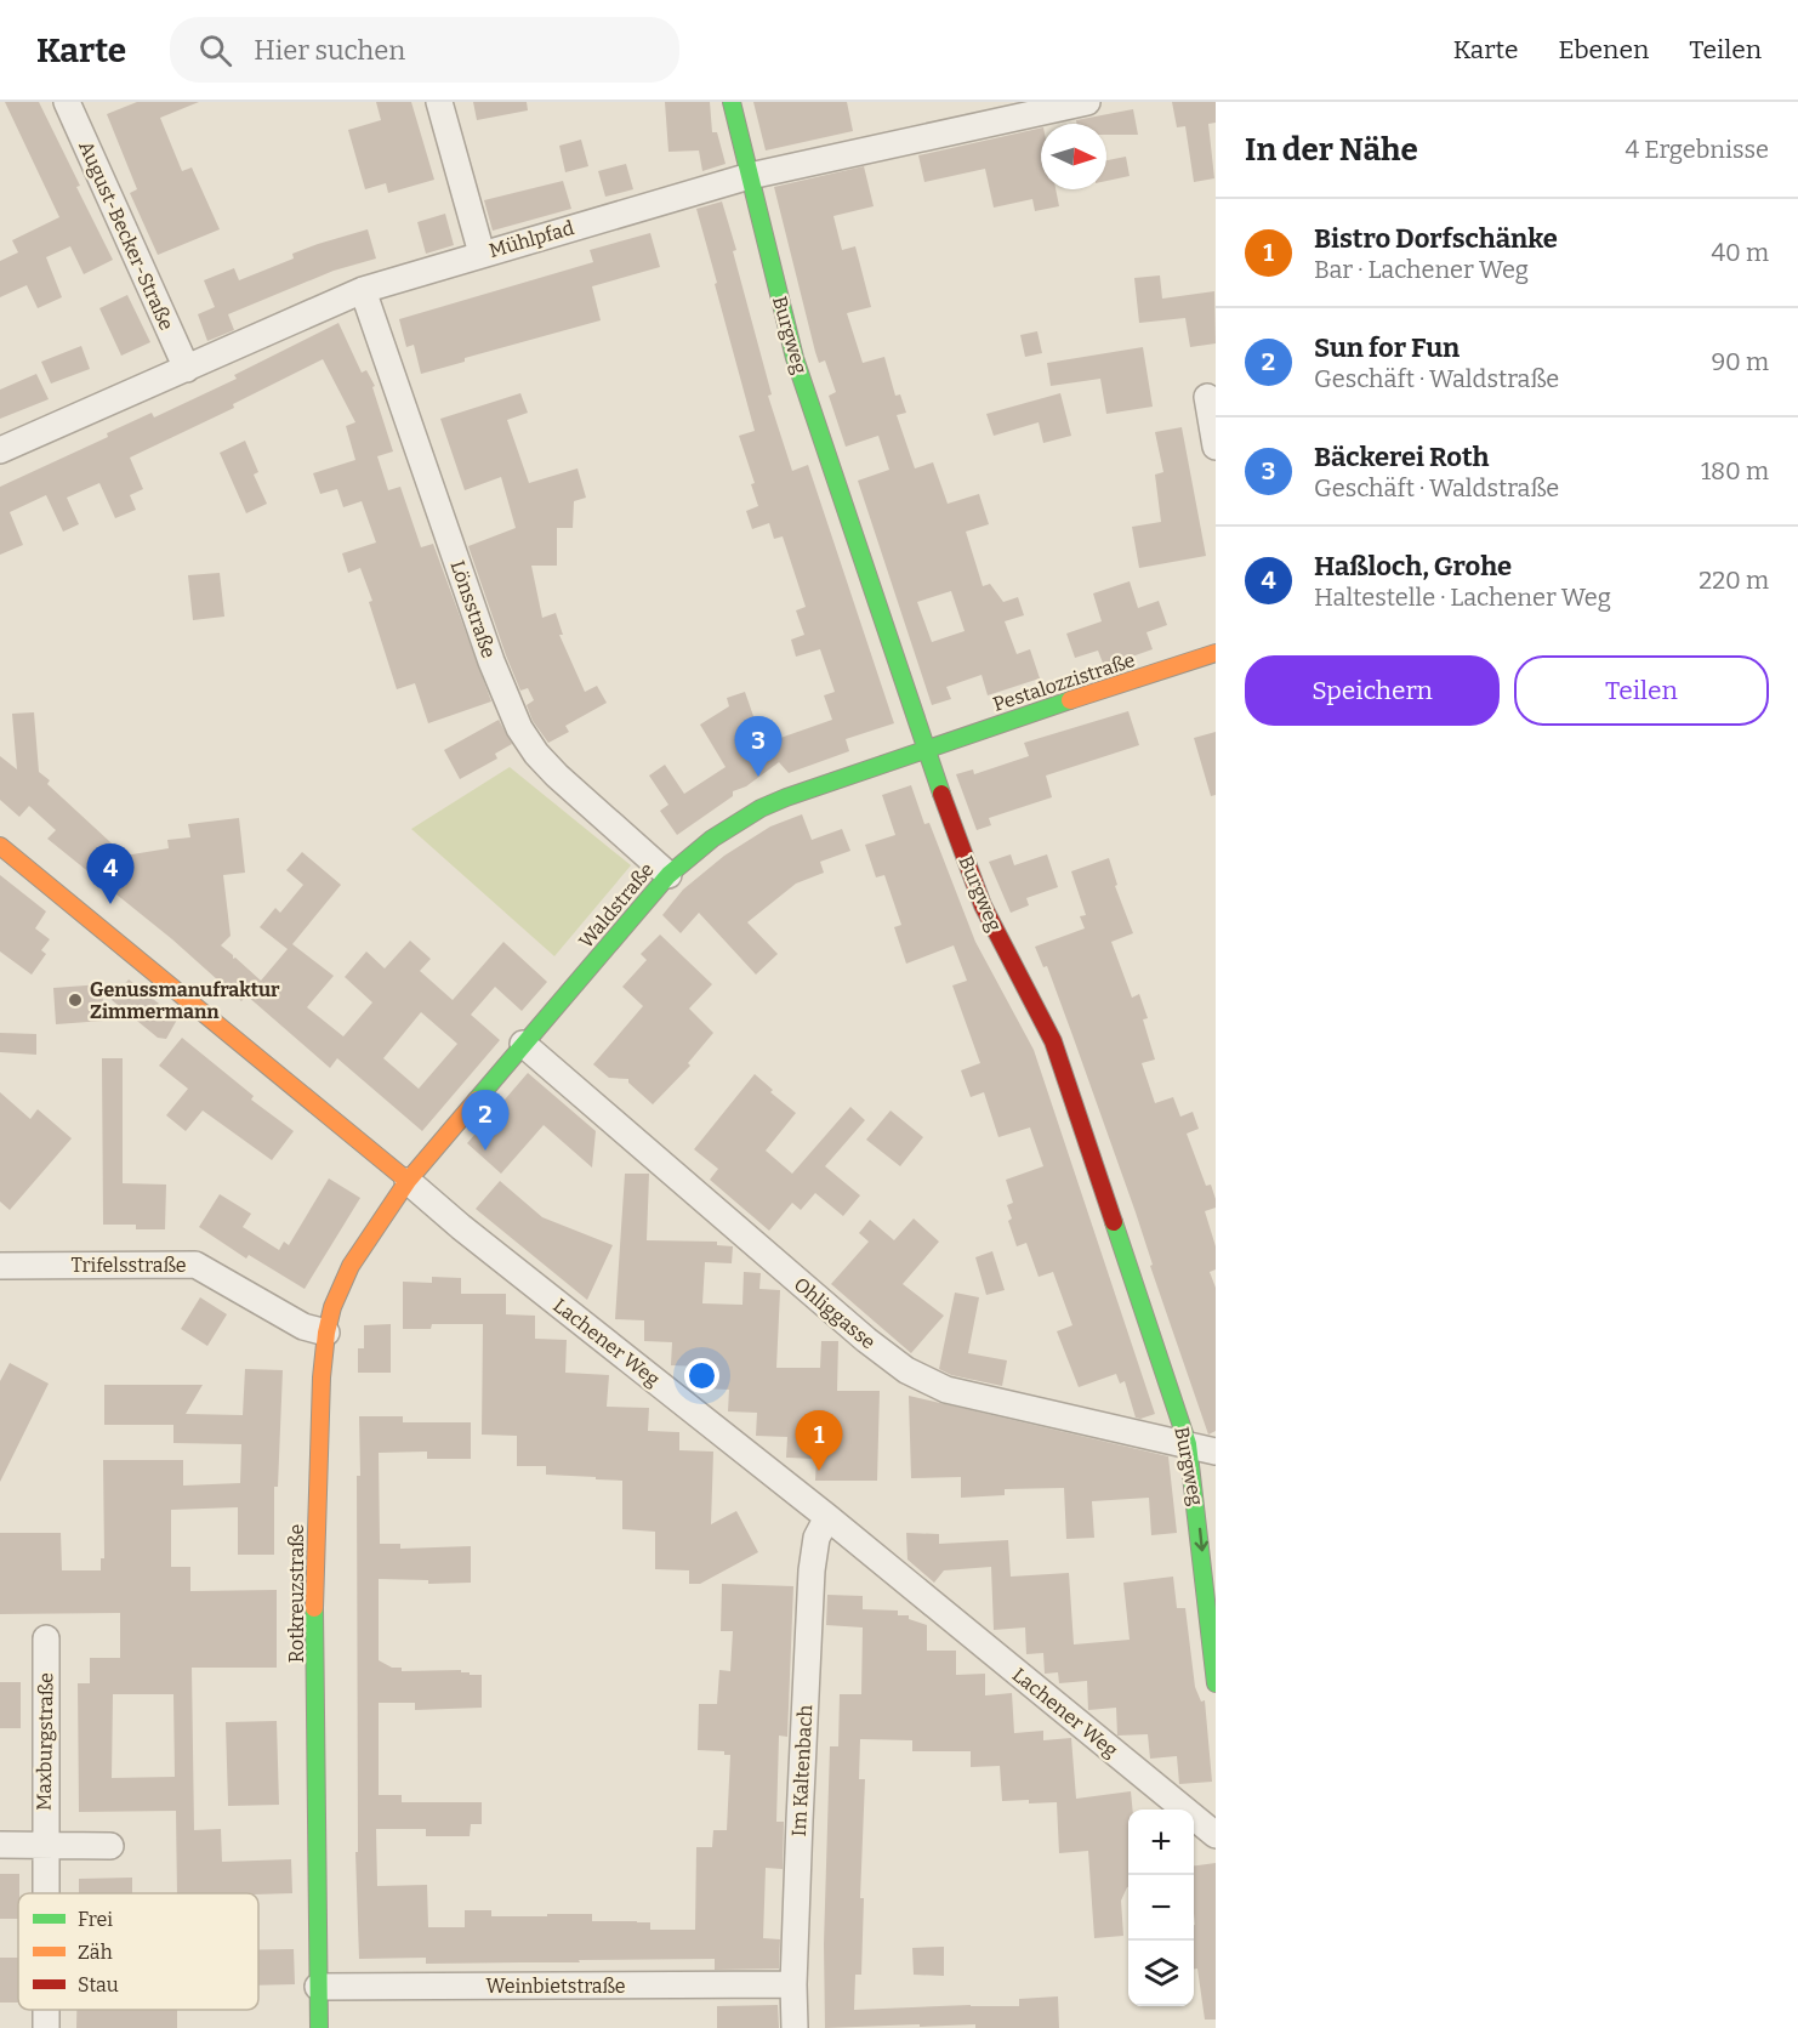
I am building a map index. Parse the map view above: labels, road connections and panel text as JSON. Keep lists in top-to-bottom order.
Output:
{
  "streets": {
    "main road": [
      "Burgweg",
      "Pestalozzistraße",
      "Waldstraße",
      "Lachener Weg",
      "Rotkreuzstraße"
    ],
    "street": [
      "August-Becker-Straße",
      "Mühlpfad",
      "Lönsstraße",
      "Trifelsstraße",
      "Ohliggasse",
      "Maxburgstraße",
      "Im Kaltenbach",
      "Weinbietstraße"
    ]
  },
  "crossings": [
    ["August-Becker-Straße", "Mühlpfad"],
    ["Mühlpfad", "Burgweg"],
    ["Mühlpfad", "Lönsstraße"],
    ["Burgweg", "Pestalozzistraße"],
    ["Burgweg", "Waldstraße"],
    ["Burgweg", "Ohliggasse"],
    ["Lönsstraße", "Waldstraße"],
    ["Pestalozzistraße", "Waldstraße"],
    ["Waldstraße", "Ohliggasse"],
    ["Waldstraße", "Lachener Weg"],
    ["Waldstraße", "Rotkreuzstraße"],
    ["Trifelsstraße", "Rotkreuzstraße"],
    ["Lachener Weg", "Rotkreuzstraße"],
    ["Lachener Weg", "Im Kaltenbach"],
    ["Rotkreuzstraße", "Weinbietstraße"],
    ["Im Kaltenbach", "Weinbietstraße"]
  ],
  "places": ["Genussmanufraktur Zimmermann"],
  "legend": ["Frei", "Zäh", "Stau"],
  "north": "right",
  "page": {
    "header": "Karte",
    "search": "Hier suchen",
    "nav": ["Karte", "Ebenen", "Teilen"],
    "heading": ["In der Nähe", "4 Ergebnisse"],
    "list": [
      {
        "mark": "1",
        "name": "Bistro Dorfschänke",
        "note": "Bar · Lachener Weg",
        "value": "40 m"
      },
      {
        "mark": "2",
        "name": "Sun for Fun",
        "note": "Geschäft · Waldstraße",
        "value": "90 m"
      },
      {
        "mark": "3",
        "name": "Bäckerei Roth",
        "note": "Geschäft · Waldstraße",
        "value": "180 m"
      },
      {
        "mark": "4",
        "name": "Haßloch, Grohe",
        "note": "Haltestelle · Lachener Weg",
        "value": "220 m"
      }
    ],
    "buttons": ["Speichern", "Teilen"],
    "pins": [
      "3",
      "4",
      "2",
      "1"
    ],
    "map_buttons": ["+", "−"]
  }
}
